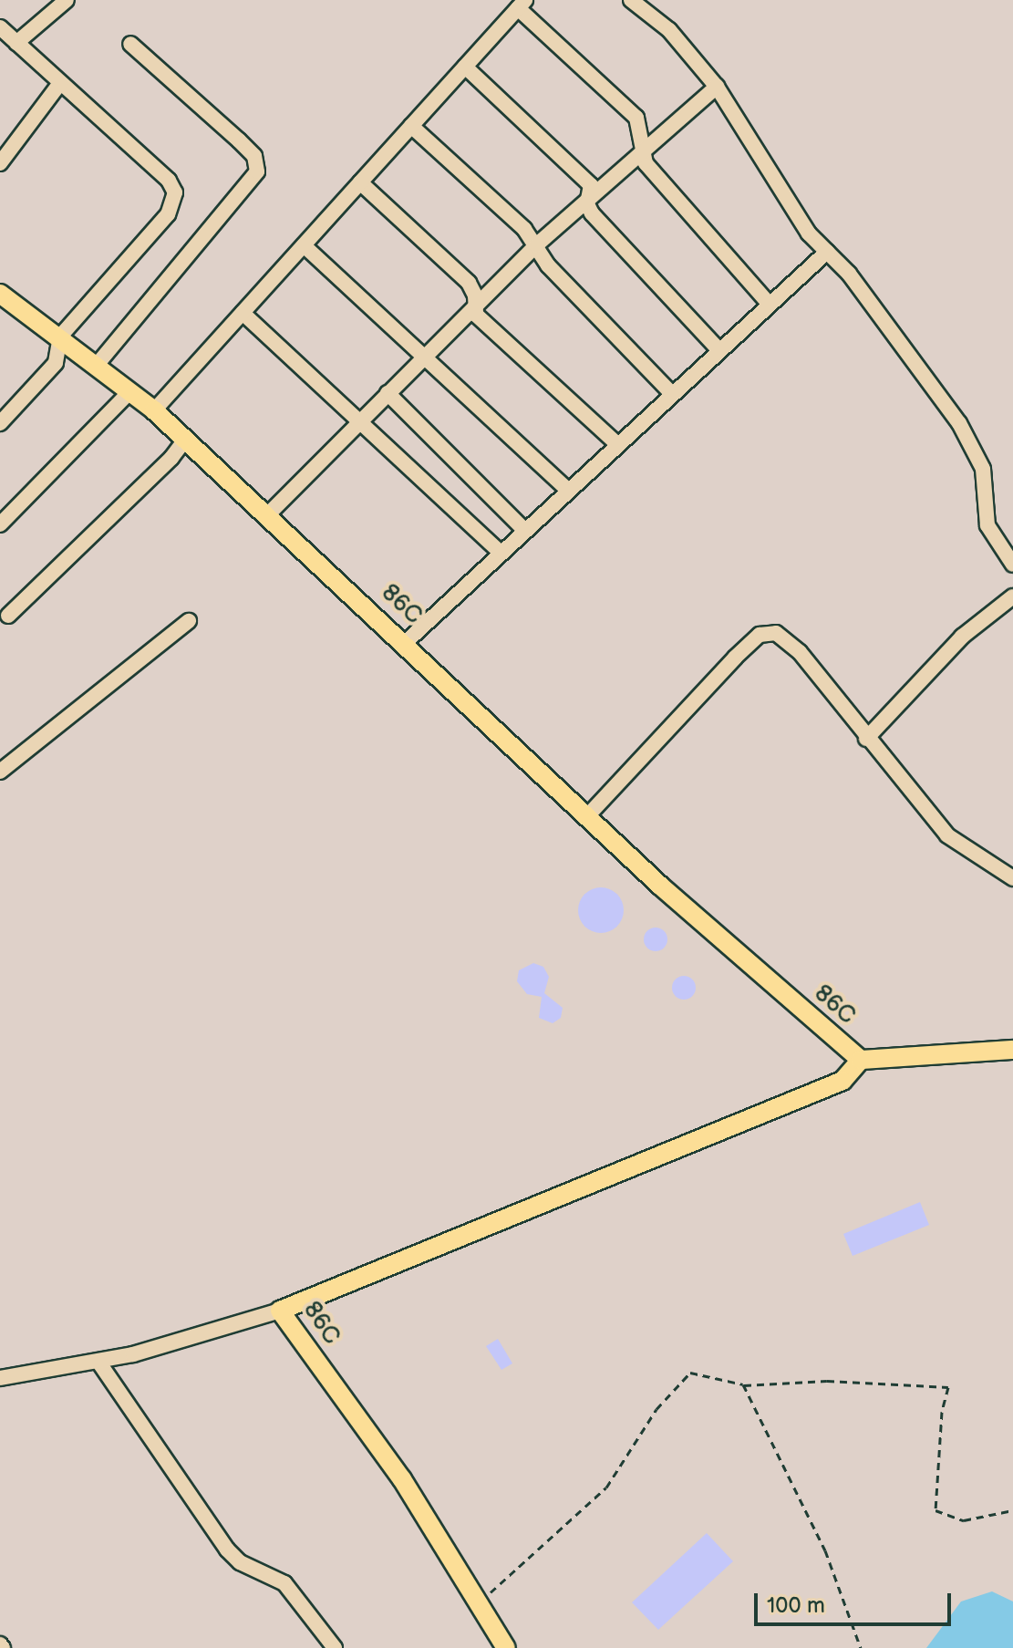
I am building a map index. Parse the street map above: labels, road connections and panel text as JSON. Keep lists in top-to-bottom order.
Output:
{
  "streets": {
    "main road": ["86C"]
  },
  "scale_bar": "100 m"
}
